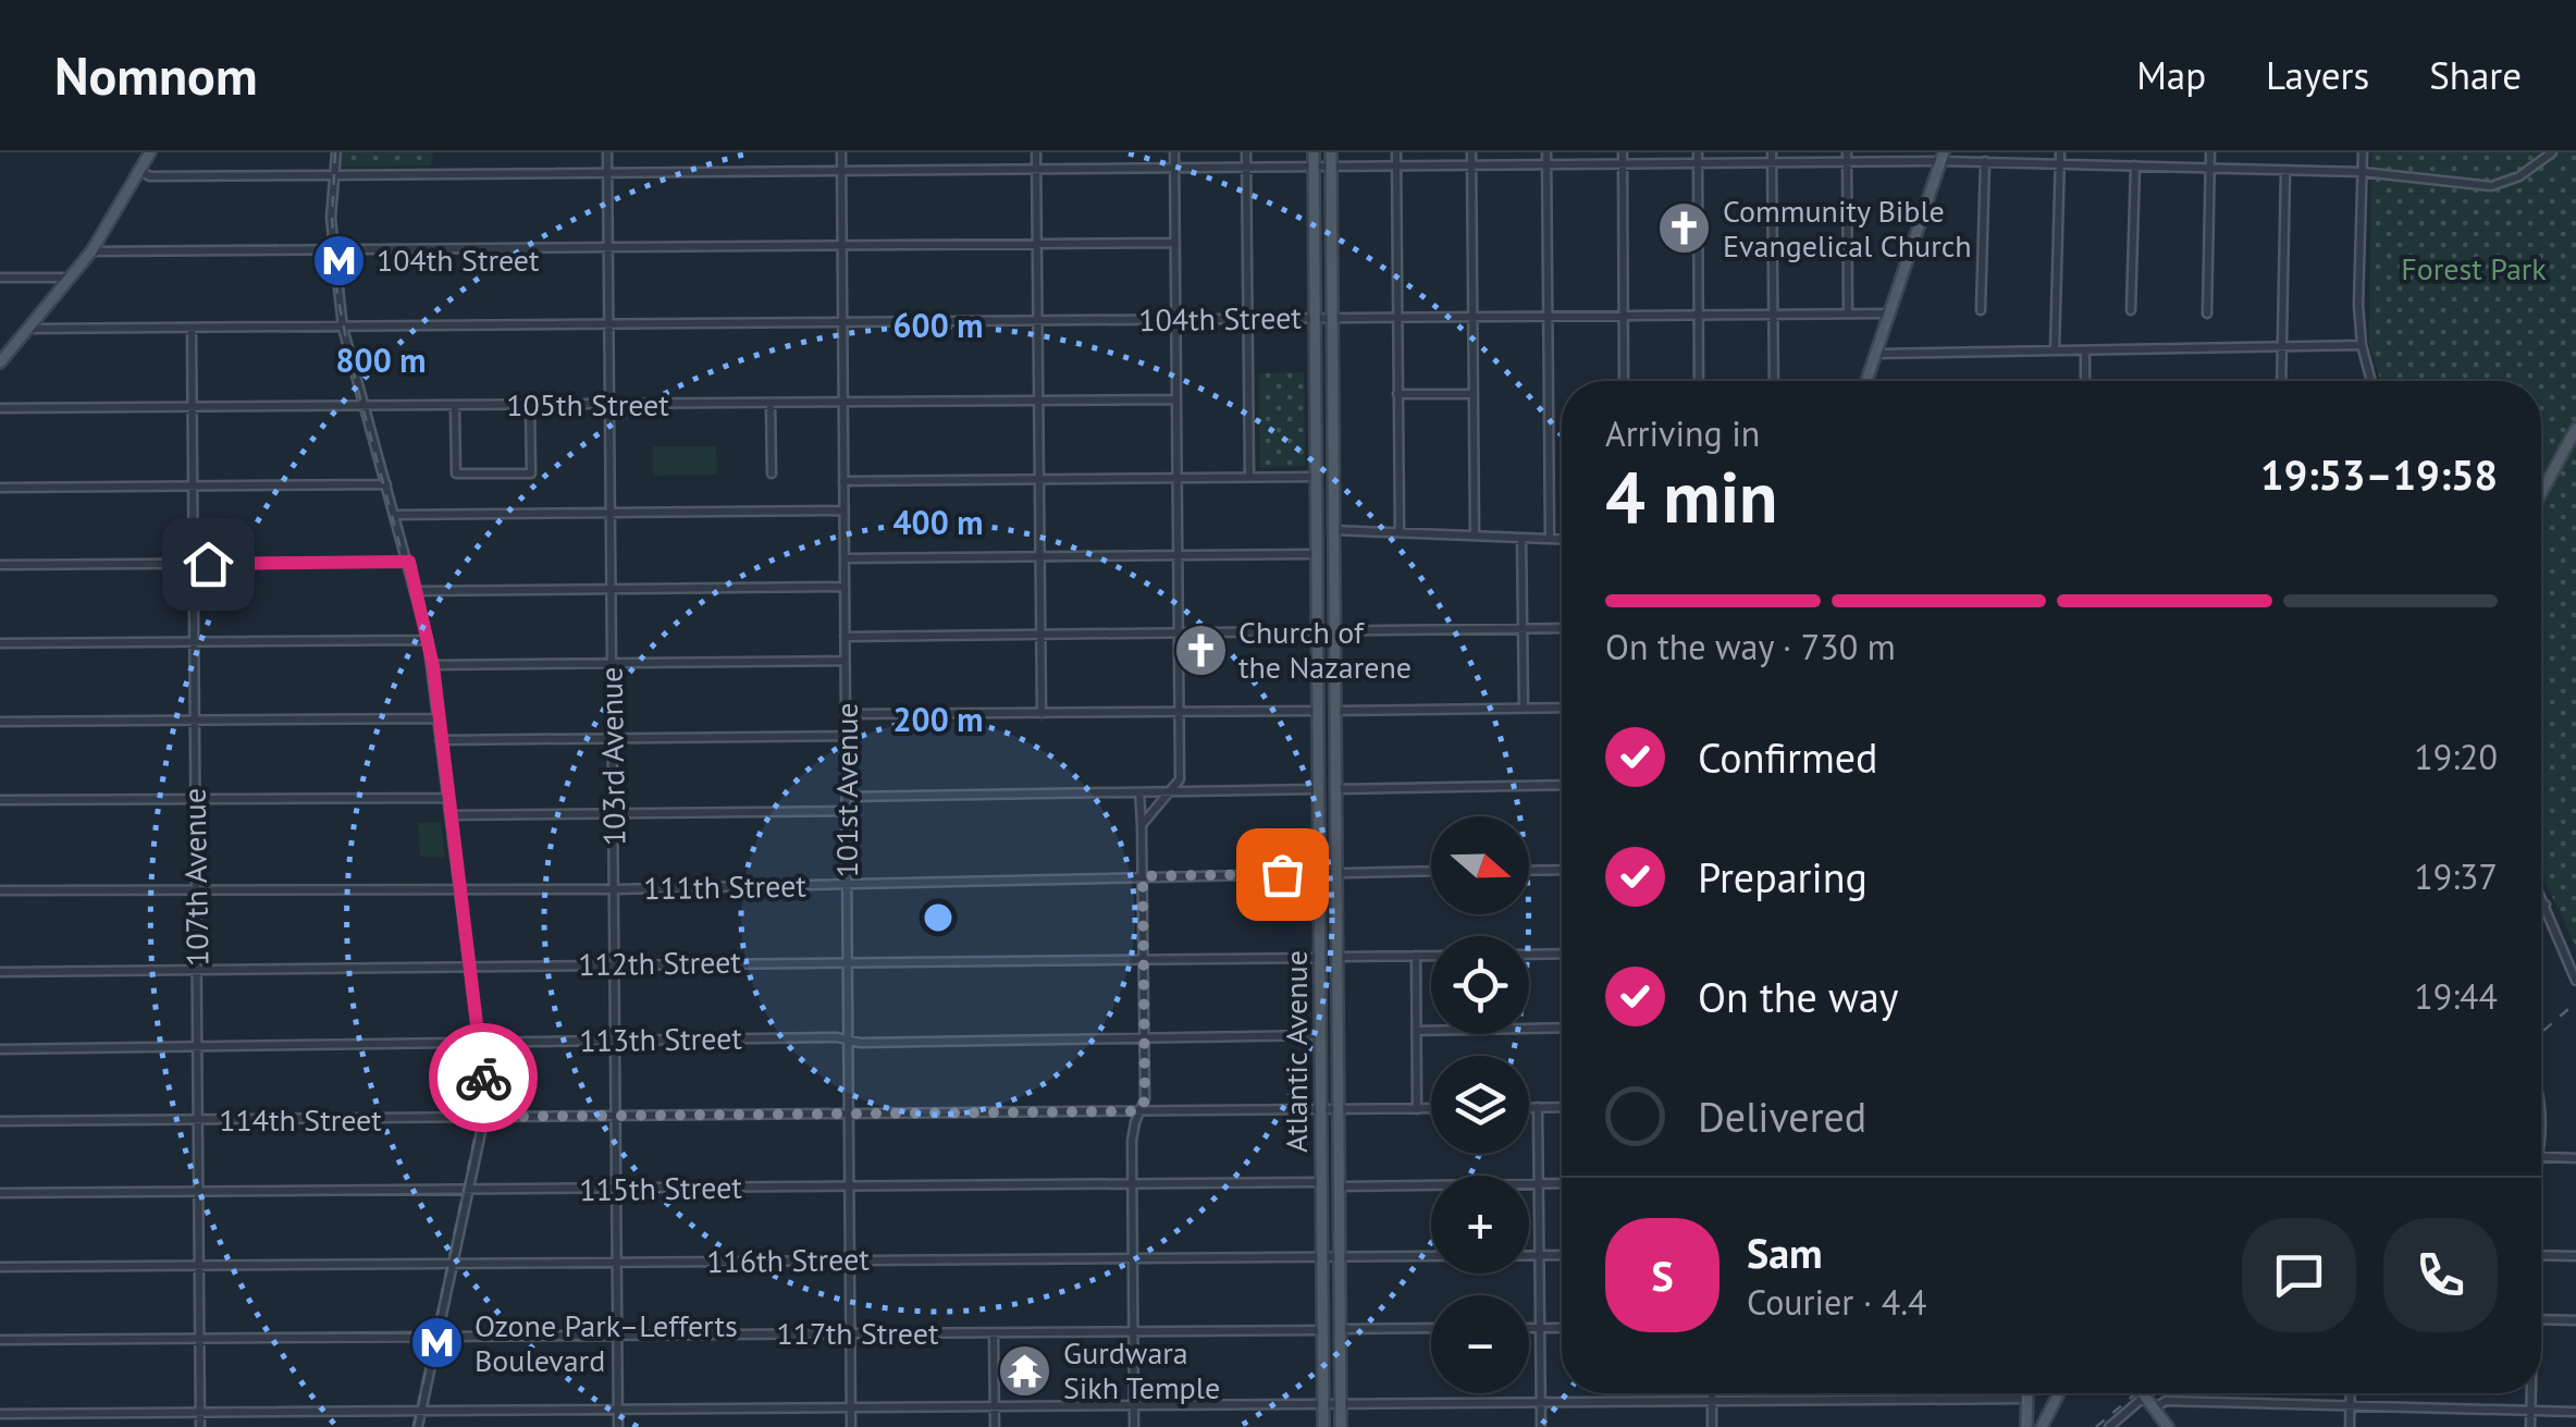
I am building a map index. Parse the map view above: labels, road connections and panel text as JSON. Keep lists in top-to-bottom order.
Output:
{
  "streets": {
    "main road": ["Atlantic Avenue"],
    "street": [
      "104th Street",
      "105th Street",
      "103rd Avenue",
      "101st Avenue",
      "107th Avenue",
      "111th Street",
      "112th Street",
      "113th Street",
      "114th Street",
      "115th Street",
      "116th Street",
      "117th Street"
    ]
  },
  "crossings": [
    ["104th Street", "103rd Avenue"],
    ["104th Street", "101st Avenue"],
    ["104th Street", "107th Avenue"],
    ["104th Street", "Atlantic Avenue"],
    ["105th Street", "103rd Avenue"],
    ["105th Street", "101st Avenue"],
    ["105th Street", "107th Avenue"],
    ["103rd Avenue", "111th Street"],
    ["103rd Avenue", "112th Street"],
    ["103rd Avenue", "113th Street"],
    ["103rd Avenue", "114th Street"],
    ["103rd Avenue", "115th Street"],
    ["103rd Avenue", "116th Street"],
    ["103rd Avenue", "117th Street"],
    ["101st Avenue", "111th Street"],
    ["101st Avenue", "112th Street"],
    ["101st Avenue", "113th Street"],
    ["101st Avenue", "114th Street"],
    ["101st Avenue", "115th Street"],
    ["101st Avenue", "116th Street"],
    ["101st Avenue", "117th Street"],
    ["107th Avenue", "111th Street"],
    ["107th Avenue", "112th Street"],
    ["107th Avenue", "113th Street"],
    ["107th Avenue", "114th Street"],
    ["107th Avenue", "115th Street"],
    ["107th Avenue", "116th Street"],
    ["107th Avenue", "117th Street"],
    ["111th Street", "Atlantic Avenue"],
    ["112th Street", "Atlantic Avenue"],
    ["113th Street", "Atlantic Avenue"],
    ["Atlantic Avenue", "114th Street"],
    ["Atlantic Avenue", "115th Street"],
    ["Atlantic Avenue", "116th Street"],
    ["Atlantic Avenue", "117th Street"]
  ],
  "parks": ["Forest Park"],
  "places": {
    "church": ["Community Bible Evangelical Church", "Church of the Nazarene"],
    "metro station": ["104th Street", "Ozone Park–Lefferts Boulevard"],
    "temple": ["Gurdwara Sikh Temple"]
  },
  "north": "right",
  "page": {
    "header": "Nomnom",
    "nav": ["Map", "Layers", "Share"],
    "heading": ["4 min", "Arriving in", "19:53–19:58"],
    "panel": ["Sam", "Courier · 4.4"],
    "bar": "On the way · 730 m",
    "list": [
      ["Confirmed", "19:20"],
      ["Preparing", "19:37"],
      ["On the way", "19:44"],
      "Delivered"
    ],
    "map_buttons": ["+", "−"],
    "round": "S"
  },
  "rings": [
    "600 m",
    "800 m",
    "400 m",
    "200 m"
  ]
}
